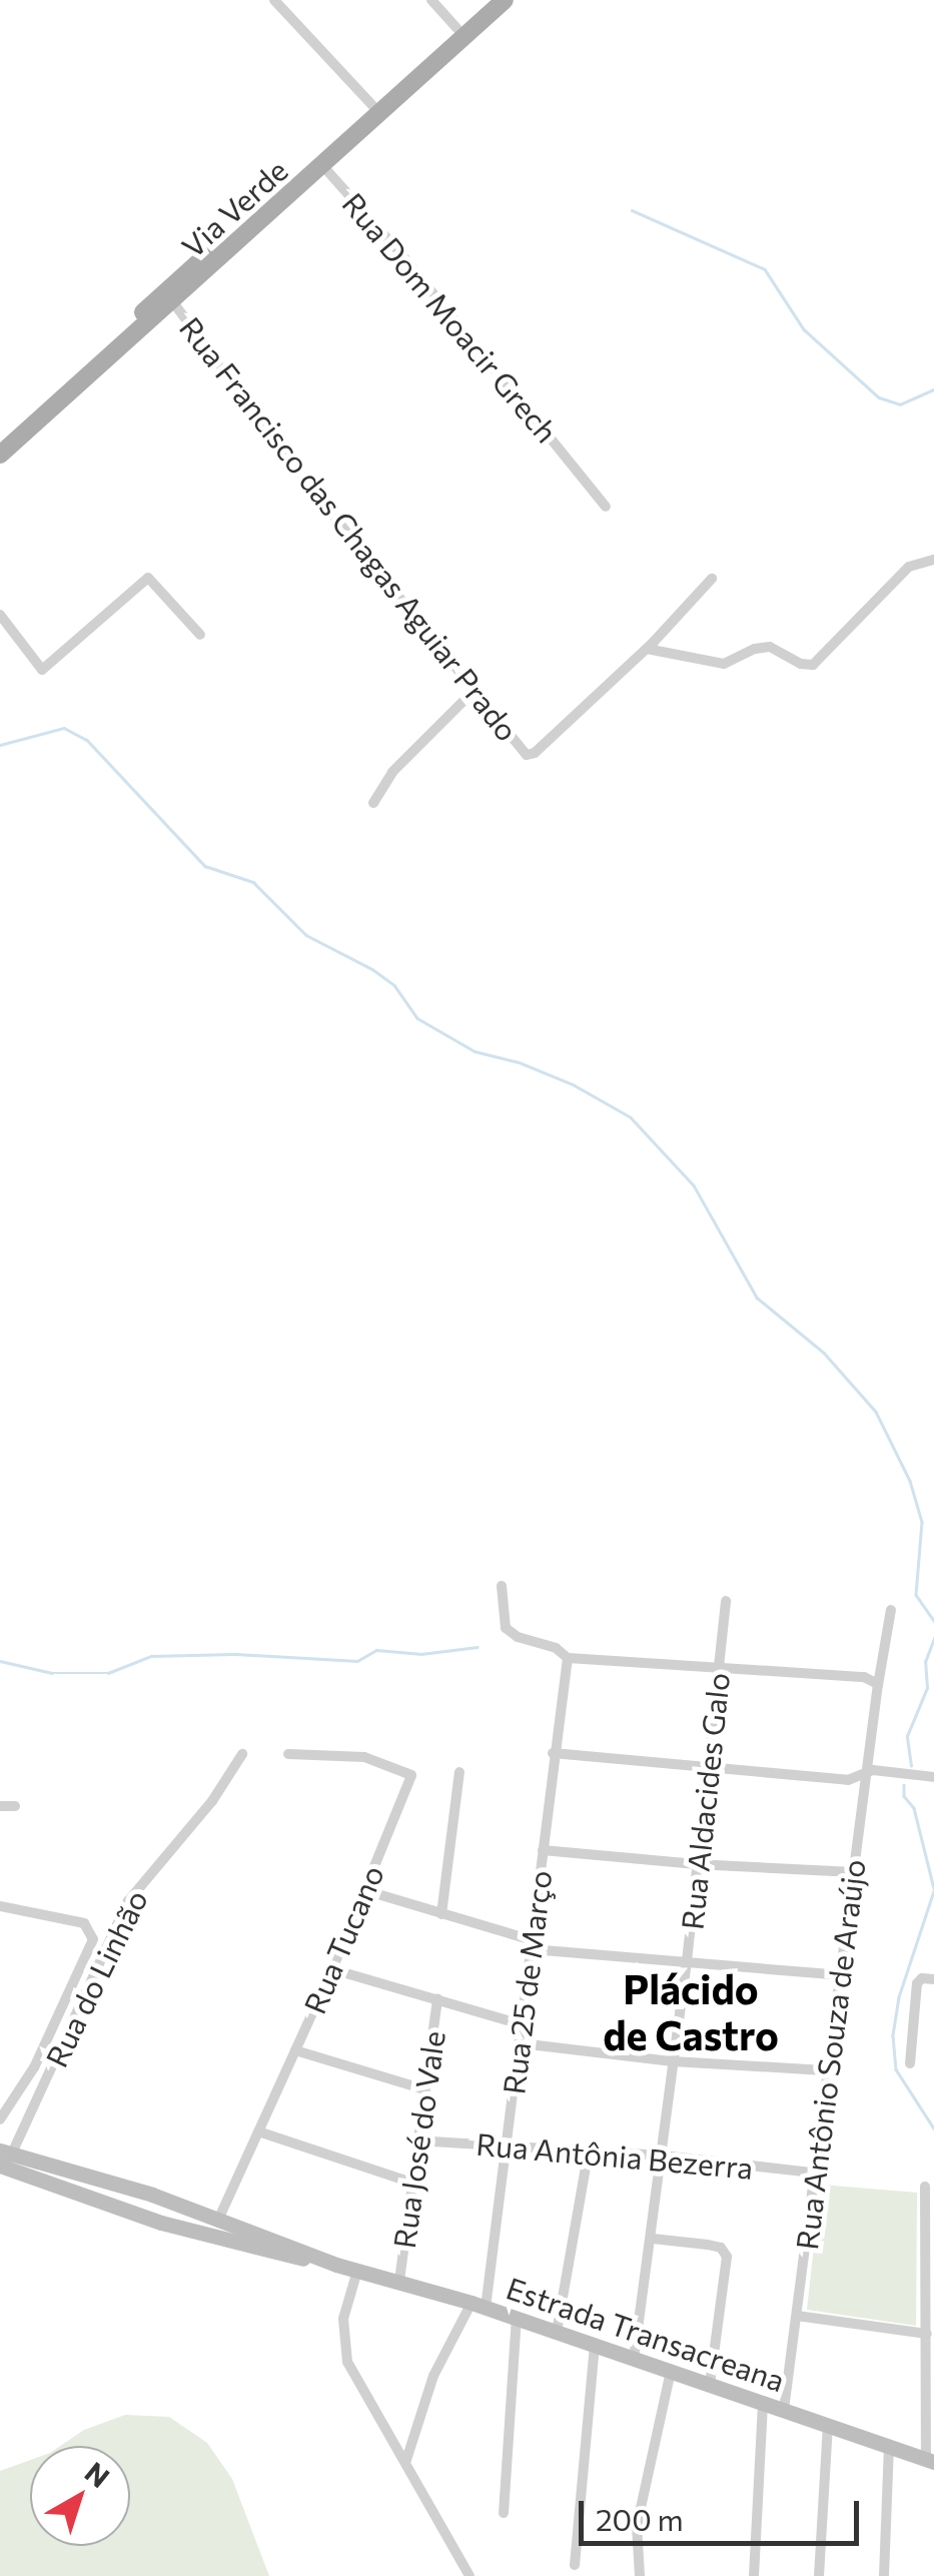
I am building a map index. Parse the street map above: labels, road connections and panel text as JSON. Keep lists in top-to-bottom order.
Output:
{
  "streets": {
    "main road": ["Via Verde"],
    "street": [
      "Rua Dom Moacir Grech",
      "Rua Francisco das Chagas Aguiar Prado",
      "Rua Aldacides Galo",
      "Rua Tucano",
      "Rua do Linhão",
      "Rua 25 de Março",
      "Rua Antônio Souza de Araújo",
      "Rua José do Vale",
      "Rua Antônia Bezerra",
      "Estrada Transacreana"
    ]
  },
  "crossings": [
    ["Via Verde", "Rua Dom Moacir Grech"],
    ["Via Verde", "Rua Francisco das Chagas Aguiar Prado"],
    ["Rua Aldacides Galo", "Rua Antônia Bezerra"],
    ["Rua Aldacides Galo", "Estrada Transacreana"],
    ["Rua Tucano", "Estrada Transacreana"],
    ["Rua do Linhão", "Estrada Transacreana"],
    ["Rua 25 de Março", "Rua Antônia Bezerra"],
    ["Rua 25 de Março", "Estrada Transacreana"],
    ["Rua Antônio Souza de Araújo", "Rua Antônia Bezerra"],
    ["Rua Antônio Souza de Araújo", "Estrada Transacreana"],
    ["Rua José do Vale", "Rua Antônia Bezerra"],
    ["Rua José do Vale", "Estrada Transacreana"]
  ],
  "districts": ["Plácido de Castro"],
  "scale_bar": "200 m",
  "north": "top right"
}
